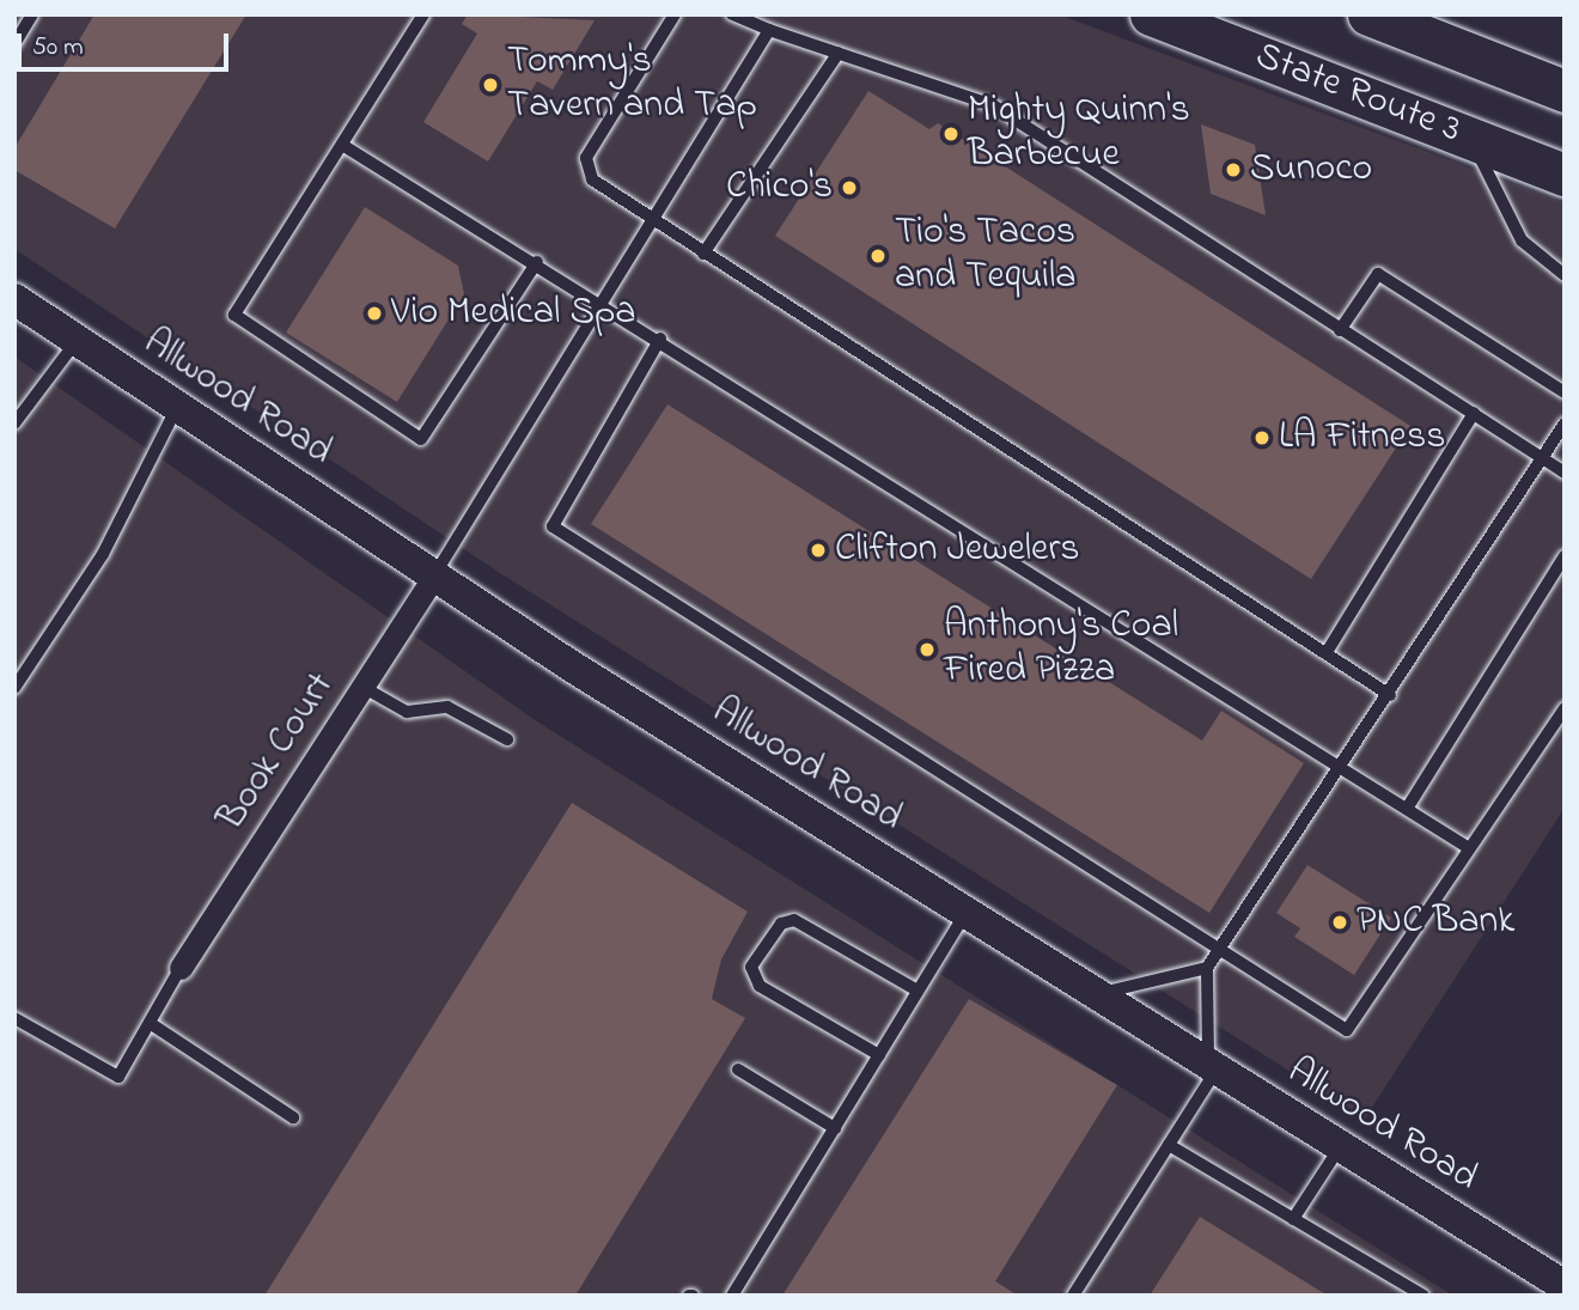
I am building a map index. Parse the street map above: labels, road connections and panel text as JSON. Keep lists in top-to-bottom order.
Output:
{
  "streets": {
    "highway": ["State Route 3"],
    "main road": ["Allwood Road"],
    "street": ["Book Court"]
  },
  "crossings": [
    ["Allwood Road", "Book Court"]
  ],
  "places": [
    "Tommy's Tavern and Tap",
    "Mighty Quinn's Barbecue",
    "Sunoco",
    "Chico's",
    "Tio's Tacos and Tequila",
    "Vio Medical Spa",
    "LA Fitness",
    "Clifton Jewelers",
    "Anthony's Coal Fired Pizza",
    "PNC Bank"
  ],
  "scale_bar": "50 m"
}
